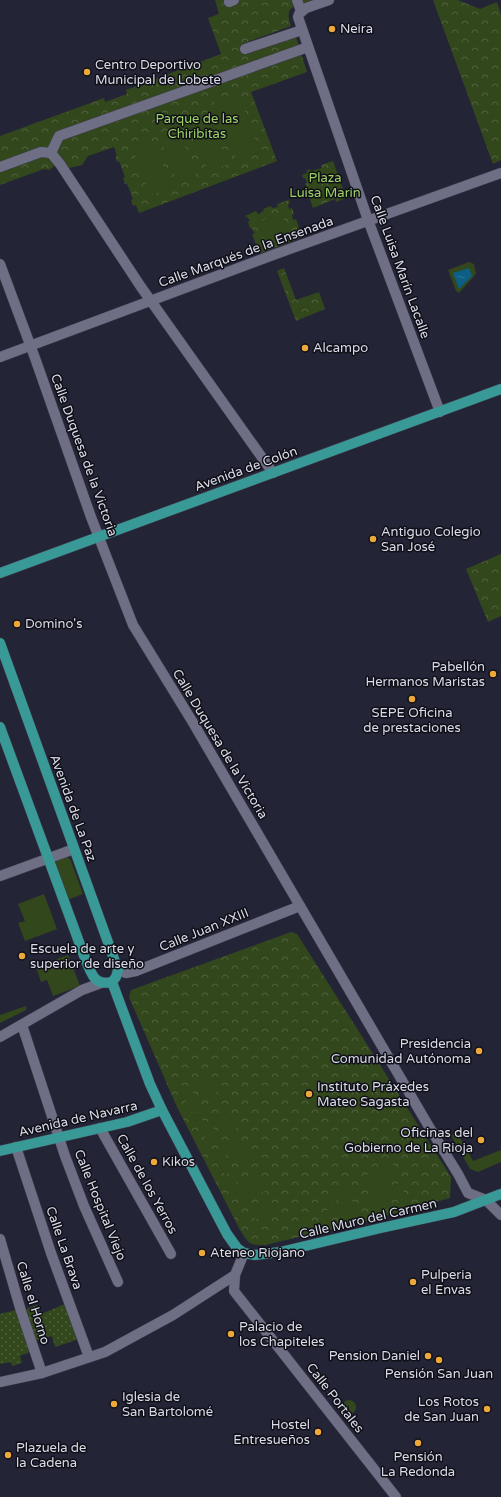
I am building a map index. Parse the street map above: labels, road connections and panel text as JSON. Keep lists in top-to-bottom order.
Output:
{
  "streets": {
    "main road": [
      "Avenida de Colón",
      "Avenida de La Paz",
      "Avenida de Navarra",
      "Calle Muro del Carmen"
    ],
    "street": [
      "Calle Marqués de la Ensenada",
      "Calle Luisa Marín Lacalle",
      "Calle Duquesa de la Victoria",
      "Calle Juan XXIII",
      "Calle de los Yerros",
      "Calle Hospital Viejo",
      "Calle La Brava",
      "Calle el Horno",
      "Calle Portales"
    ]
  },
  "crossings": [
    ["Calle Marqués de la Ensenada", "Calle Luisa Marín Lacalle"],
    ["Calle Marqués de la Ensenada", "Calle Duquesa de la Victoria"],
    ["Calle Luisa Marín Lacalle", "Avenida de Colón"],
    ["Calle Duquesa de la Victoria", "Avenida de Colón"],
    ["Calle Duquesa de la Victoria", "Calle Juan XXIII"],
    ["Calle Duquesa de la Victoria", "Calle Muro del Carmen"],
    ["Avenida de La Paz", "Calle Juan XXIII"],
    ["Avenida de Navarra", "Calle de los Yerros"],
    ["Avenida de Navarra", "Calle Hospital Viejo"],
    ["Avenida de Navarra", "Calle La Brava"]
  ],
  "parks": ["Parque de las Chiribitas", "Plaza Luisa Marin"],
  "places": [
    "Neira",
    "Centro Deportivo Municipal de Lobete",
    "Alcampo",
    "Antiguo Colegio San José",
    "Domino's",
    "Pabellón Hermanos Maristas",
    "SEPE Oficina de prestaciones",
    "Escuela de arte y superior de diseño",
    "Presidencia Comunidad Autónoma",
    "Instituto Práxedes Mateo Sagasta",
    "Oficinas del Gobierno de La Rioja",
    "Kikos",
    "Ateneo Riojano",
    "Pulperia el Envas",
    "Palacio de los Chapiteles",
    "Pension Daniel",
    "Pensión San Juan",
    "Iglesia de San Bartolomé",
    "Los Rotos de San Juan",
    "Hostel Entresueños",
    "Pensión La Redonda",
    "Plazuela de la Cadena"
  ]
}
